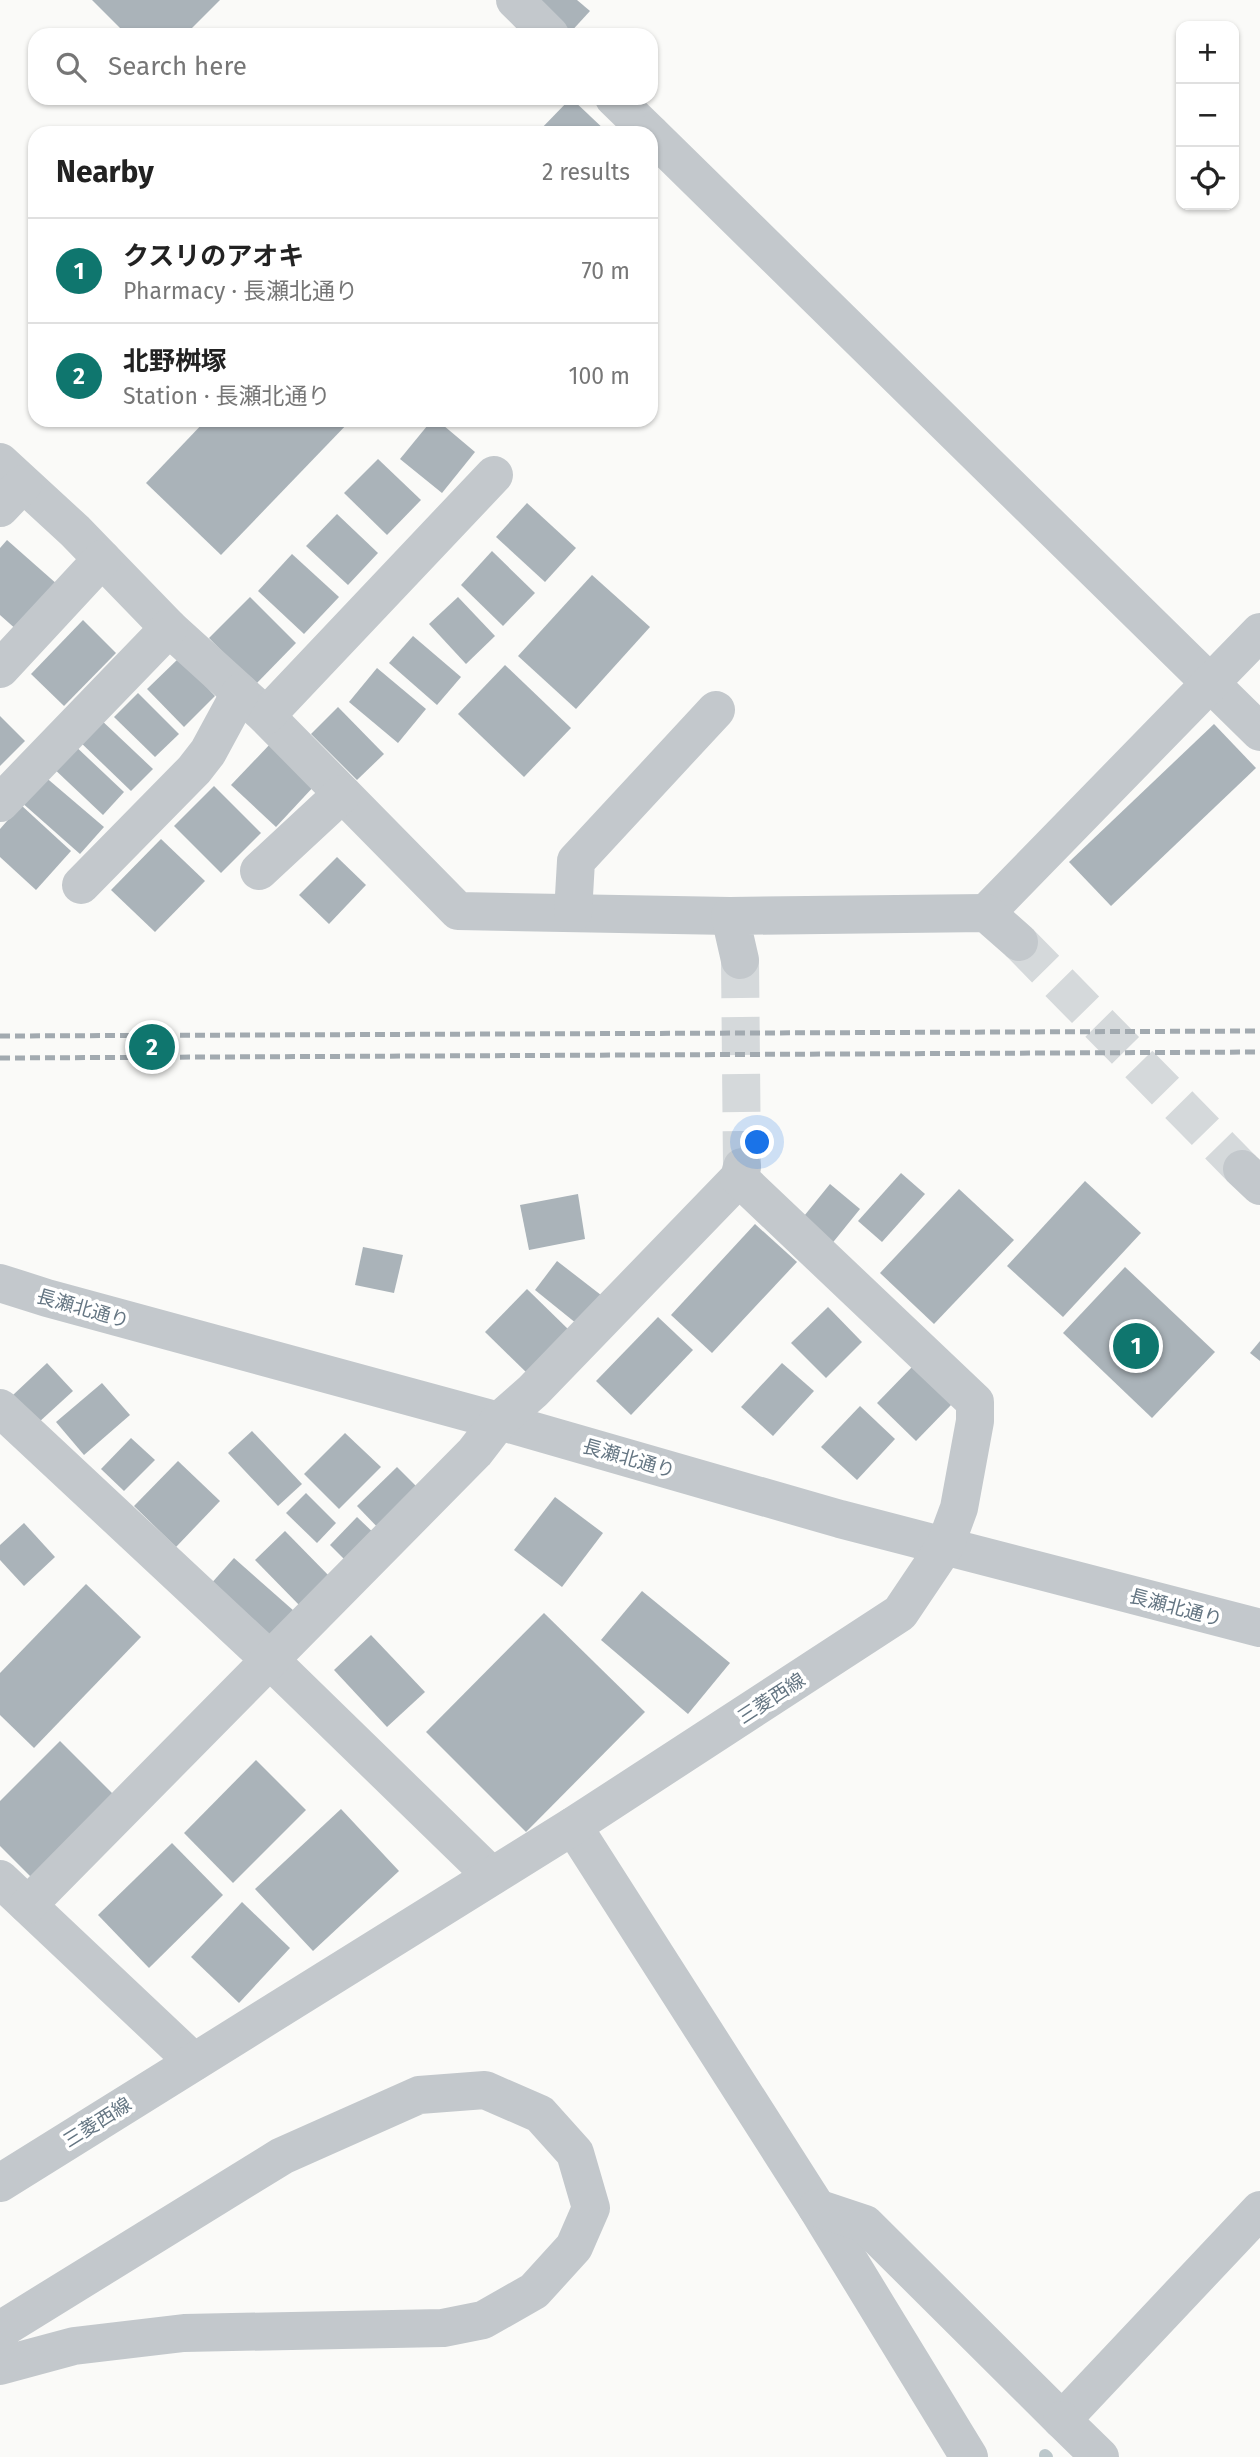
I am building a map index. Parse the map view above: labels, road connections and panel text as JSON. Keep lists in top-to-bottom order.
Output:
{
  "streets": {
    "street": ["長瀬北通り", "三菱西線"]
  },
  "crossings": [
    ["長瀬北通り", "三菱西線"]
  ],
  "page": {
    "map_buttons": ["+", "−"],
    "search": "Search here",
    "heading": ["Nearby", "2 results"],
    "list": [
      {
        "mark": "1",
        "name": "クスリのアオキ",
        "note": "Pharmacy · 長瀬北通り",
        "value": "70 m"
      },
      {
        "mark": "2",
        "name": "北野桝塚",
        "note": "Station · 長瀬北通り",
        "value": "100 m"
      }
    ],
    "pins": ["2", "1"]
  }
}
